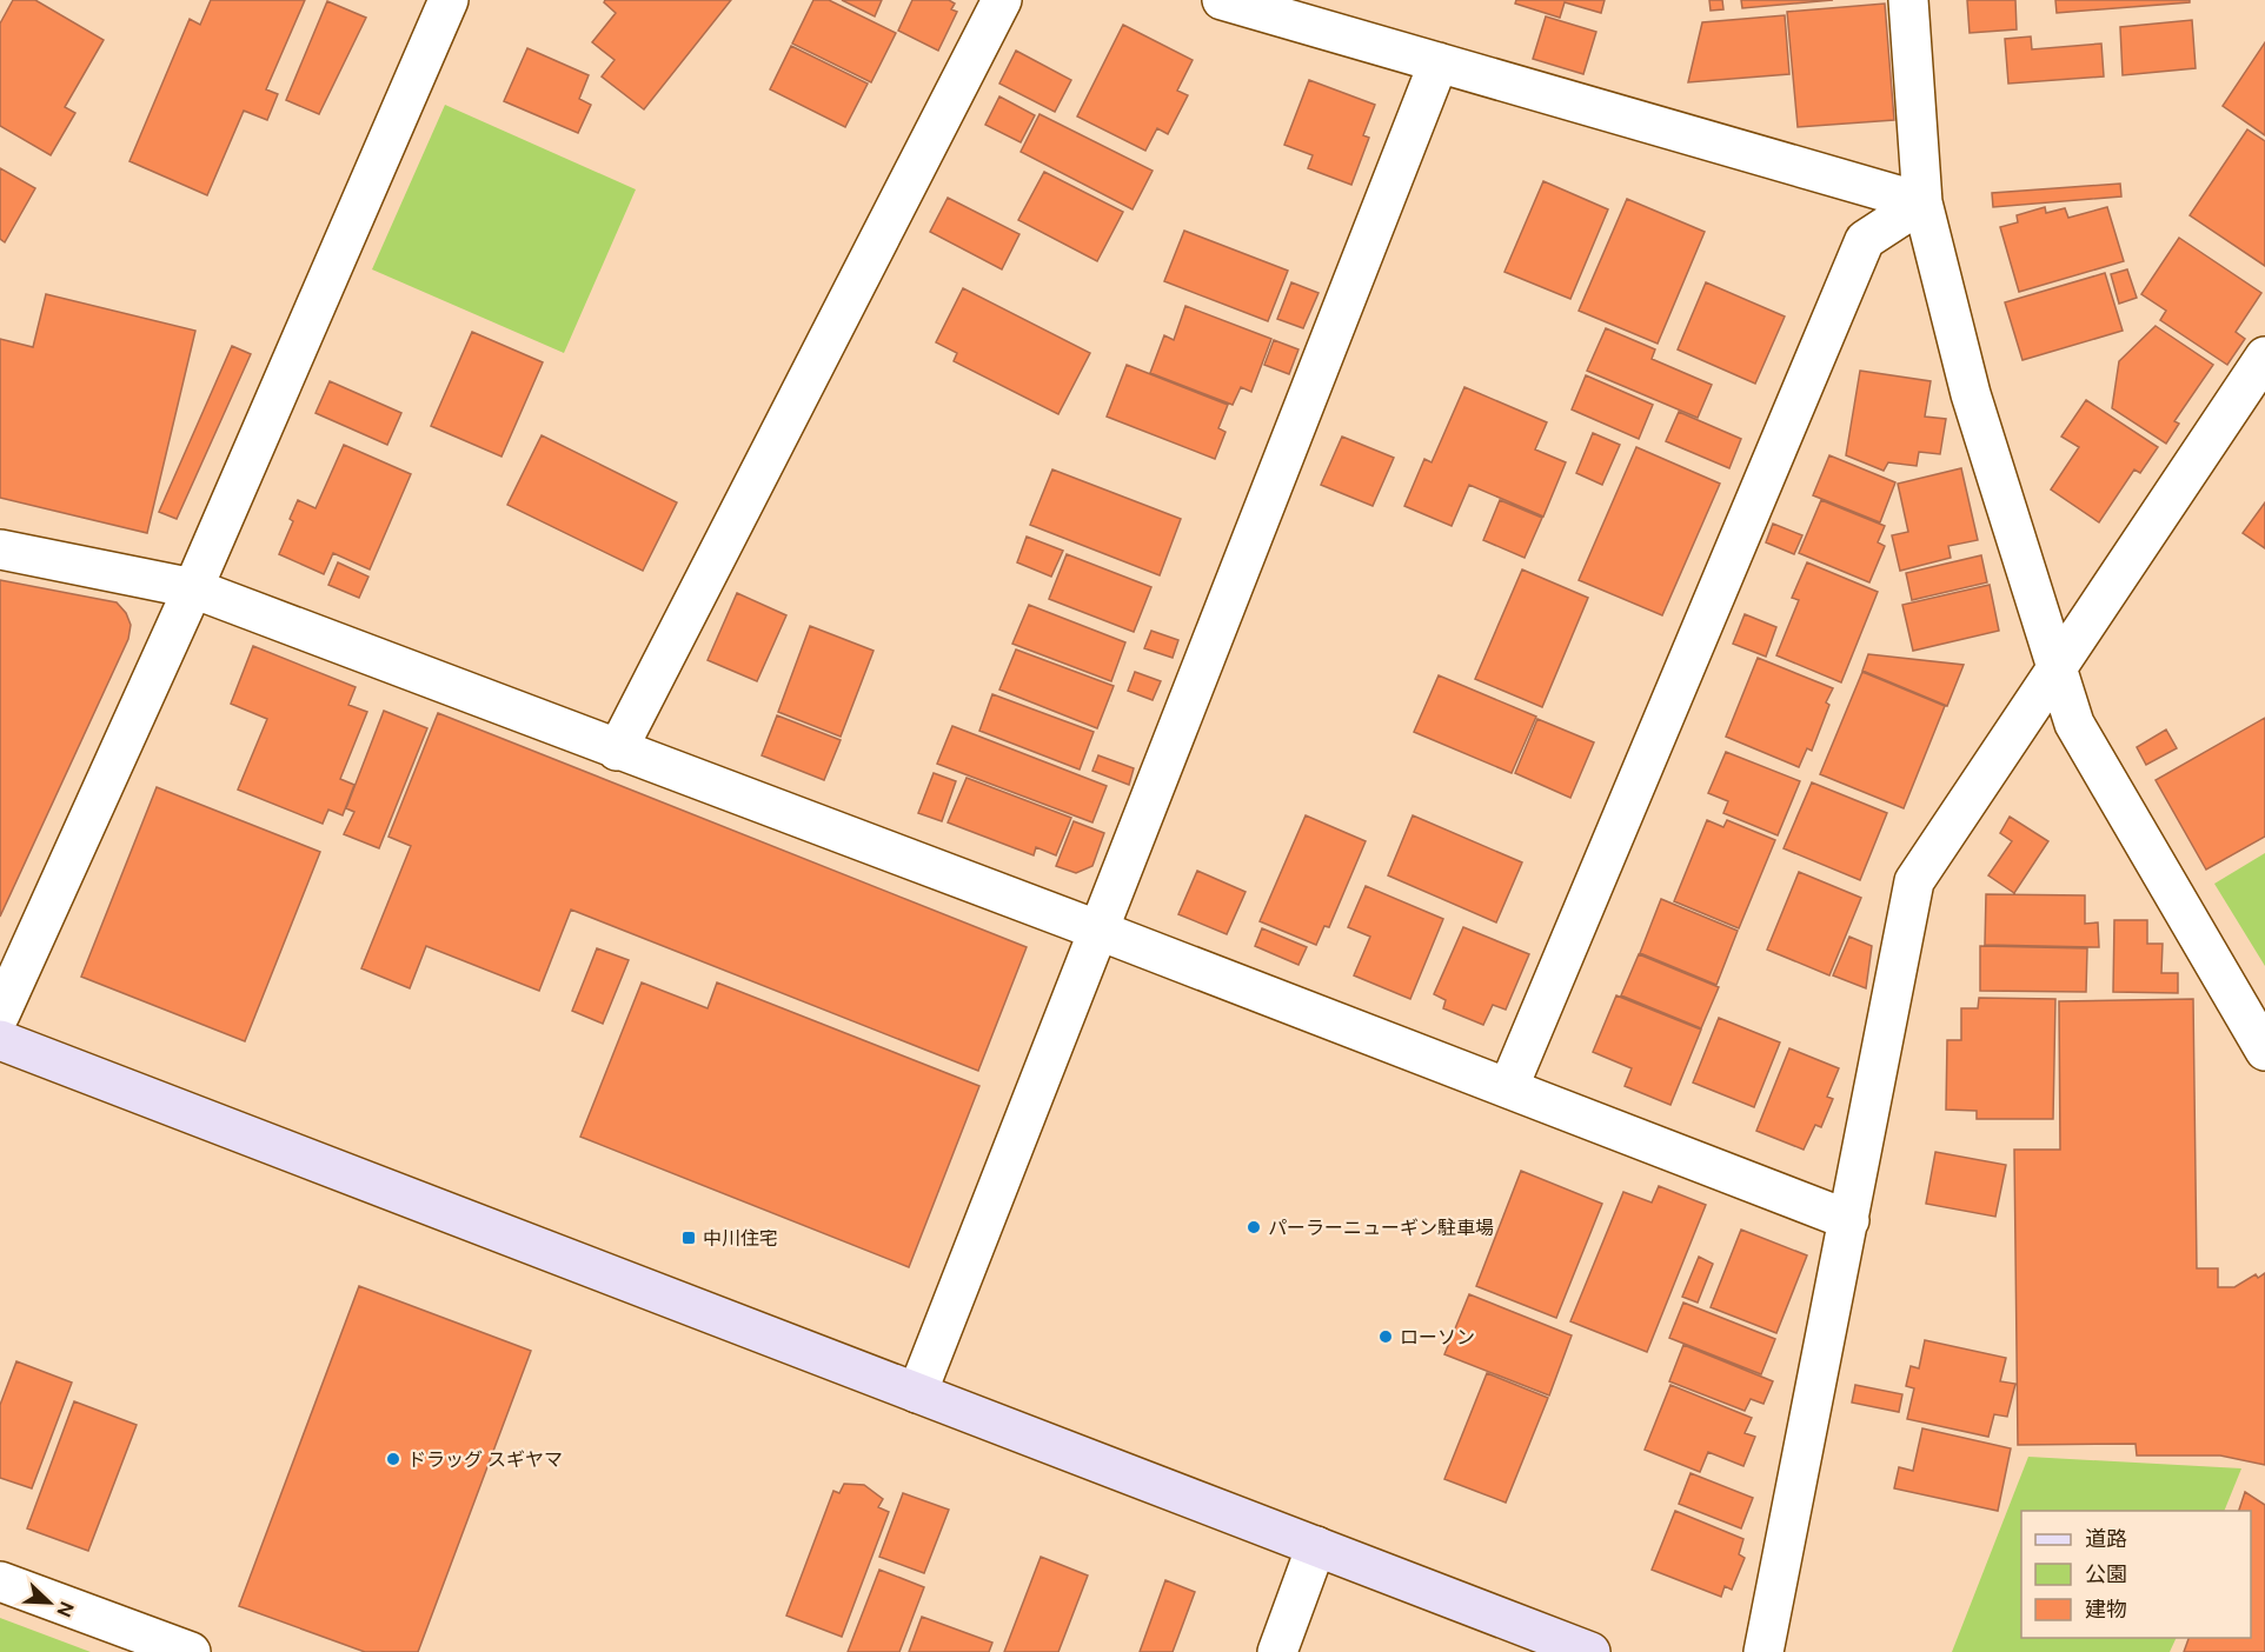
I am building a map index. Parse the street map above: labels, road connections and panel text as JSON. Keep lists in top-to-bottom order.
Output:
{
  "places": {
    "other": ["パーラーニューギン駐車場", "ローソン", "ドラッグ スギヤマ"],
    "transit": ["中川住宅"]
  },
  "legend": ["道路", "公園", "建物"],
  "north": "bottom right"
}
